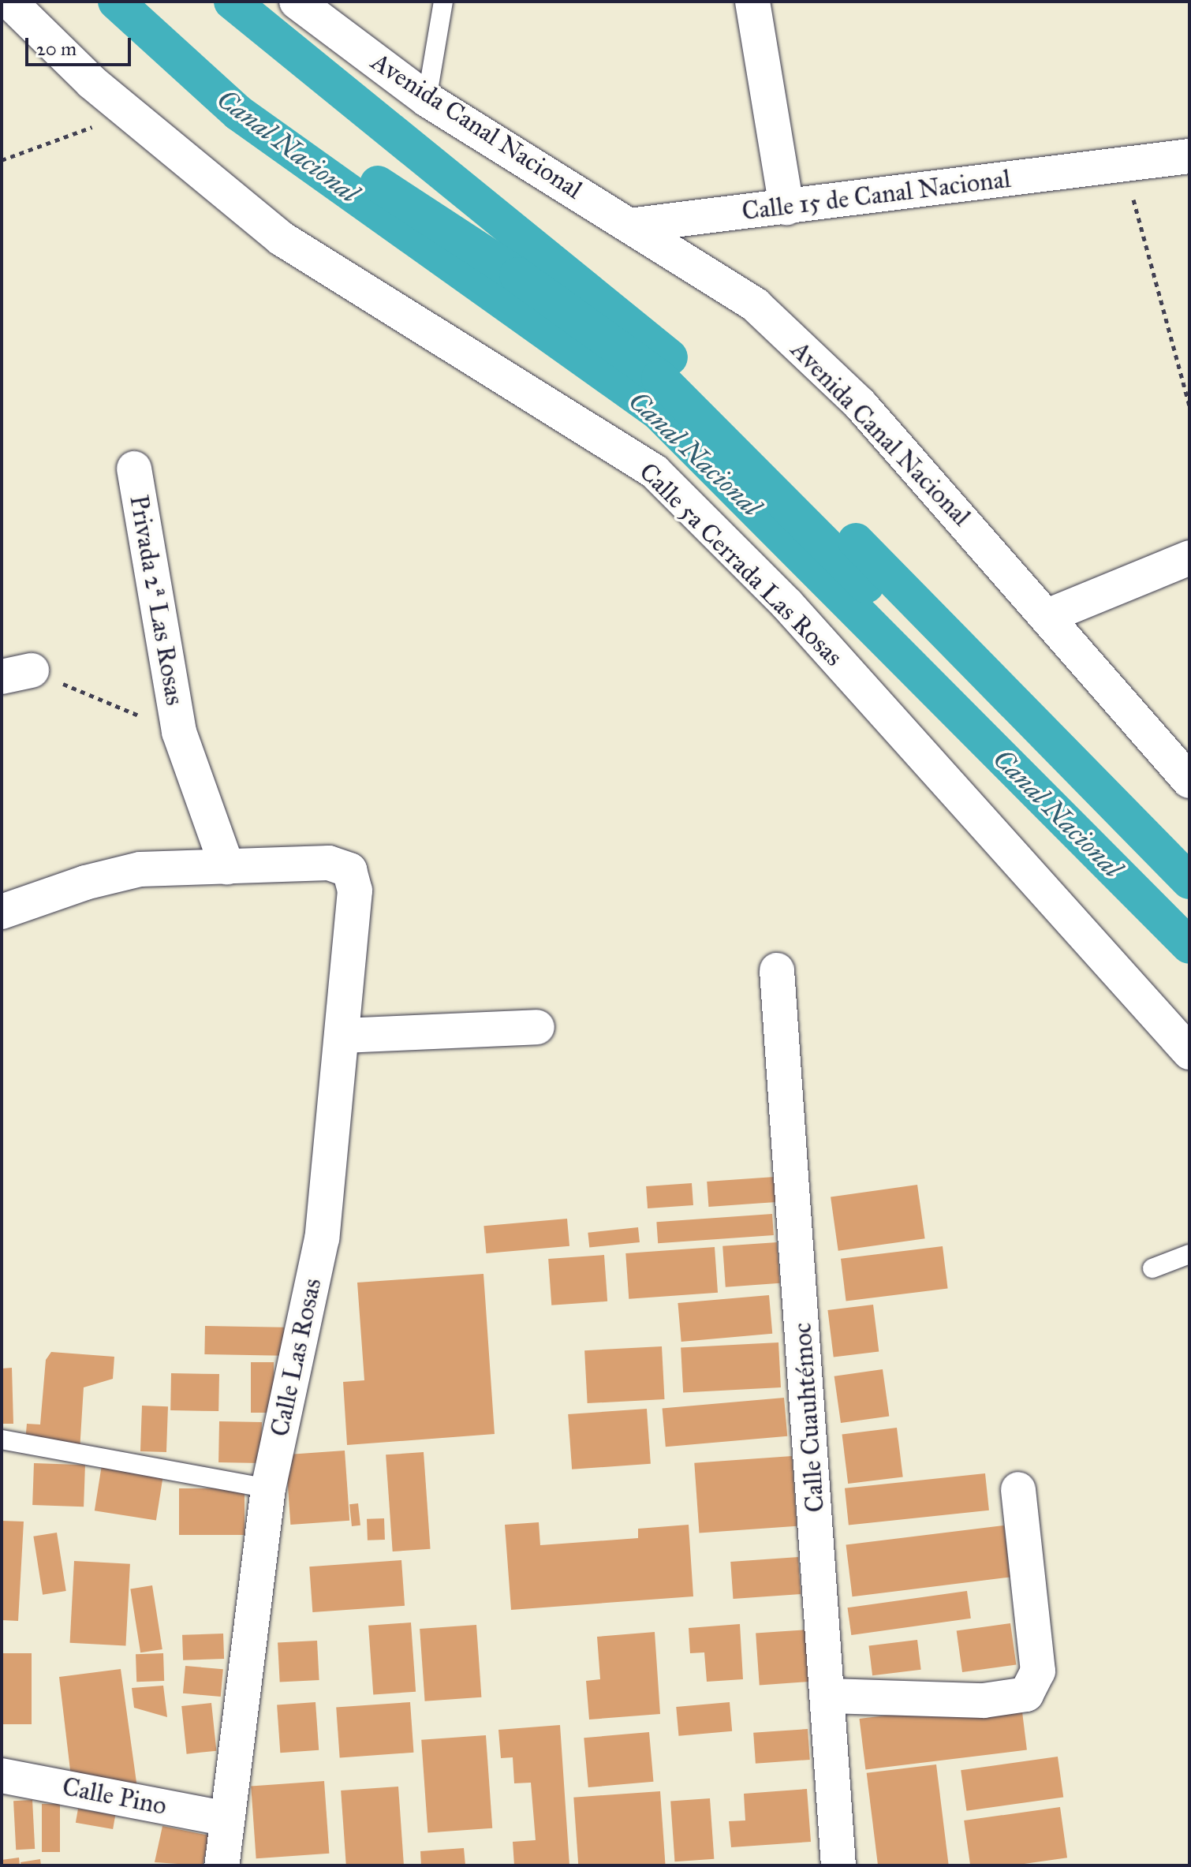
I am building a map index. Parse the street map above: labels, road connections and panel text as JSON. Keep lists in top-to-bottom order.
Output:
{
  "streets": {
    "street": [
      "Avenida Canal Nacional",
      "Calle 15 de Canal Nacional",
      "Calle 5a Cerrada Las Rosas",
      "Privada 2ª Las Rosas",
      "Calle Las Rosas",
      "Calle Cuauhtémoc",
      "Calle Pino"
    ]
  },
  "crossings": [
    ["Avenida Canal Nacional", "Calle 15 de Canal Nacional"],
    ["Privada 2ª Las Rosas", "Calle Las Rosas"],
    ["Calle Las Rosas", "Calle Pino"]
  ],
  "water": ["Canal Nacional"],
  "scale_bar": "20 m"
}
